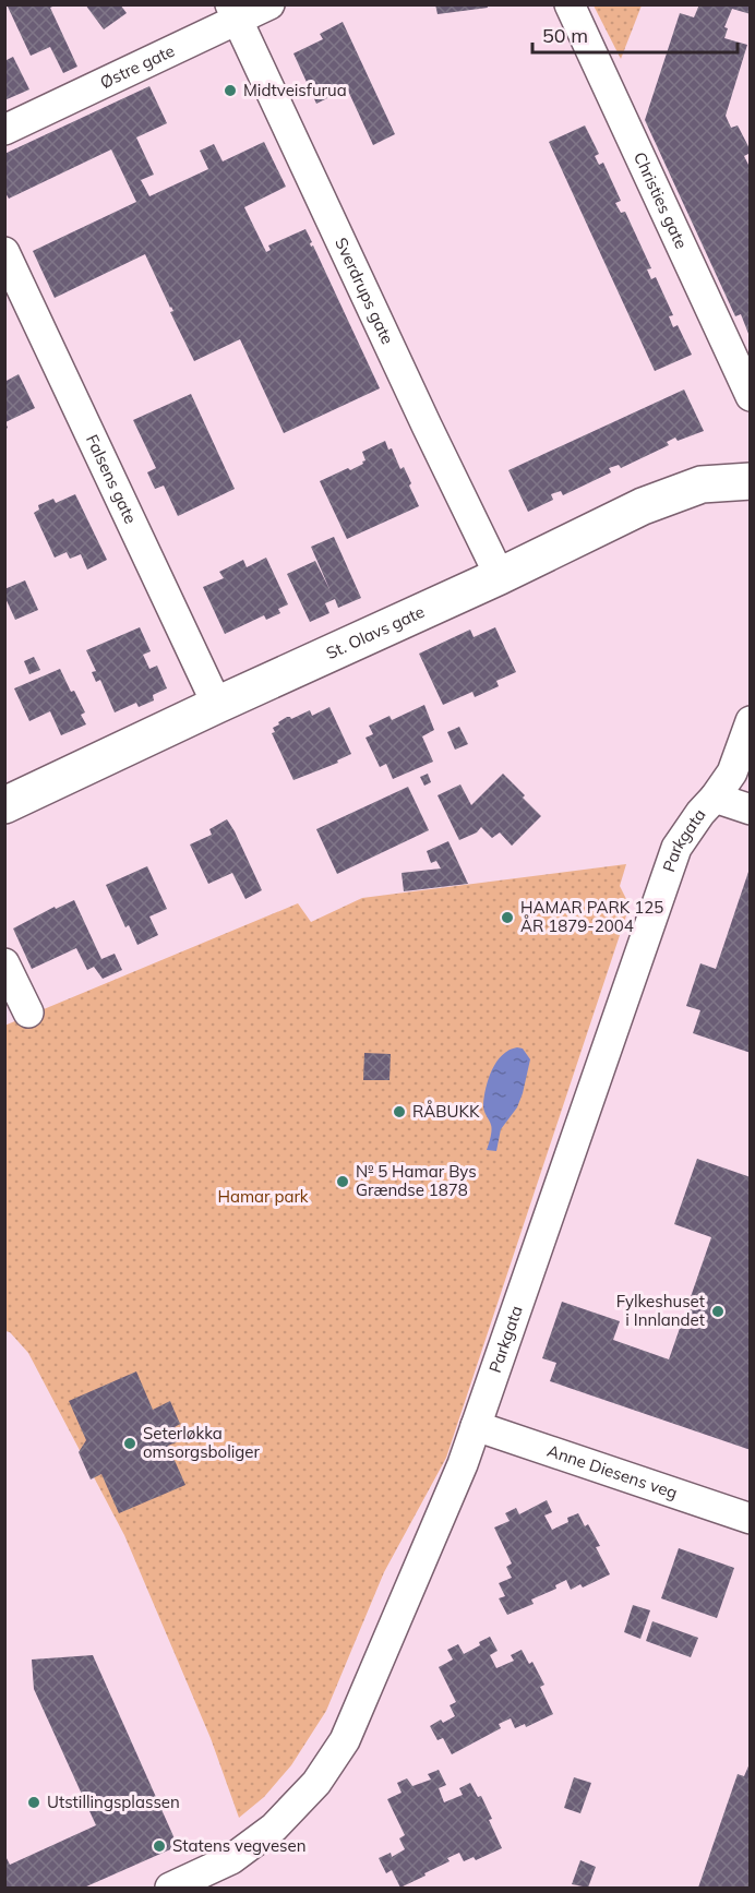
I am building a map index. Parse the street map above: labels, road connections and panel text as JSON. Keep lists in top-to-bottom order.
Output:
{
  "streets": {
    "main road": ["St. Olavs gate"],
    "street": [
      "Østre gate",
      "Christies gate",
      "Sverdrups gate",
      "Falsens gate",
      "Parkgata",
      "Anne Diesens veg"
    ]
  },
  "crossings": [
    ["Østre gate", "Sverdrups gate"],
    ["Sverdrups gate", "St. Olavs gate"],
    ["Falsens gate", "St. Olavs gate"],
    ["Parkgata", "Anne Diesens veg"]
  ],
  "parks": ["Hamar park"],
  "places": [
    "Midtveisfurua",
    "HAMAR PARK 125 ÅR 1879-2004",
    "RÅBUKK",
    "№ 5 Hamar Bys Grændse 1878",
    "Fylkeshuset i Innlandet",
    "Seterløkka omsorgsboliger",
    "Utstillingsplassen",
    "Statens vegvesen"
  ],
  "scale_bar": "50 m"
}
